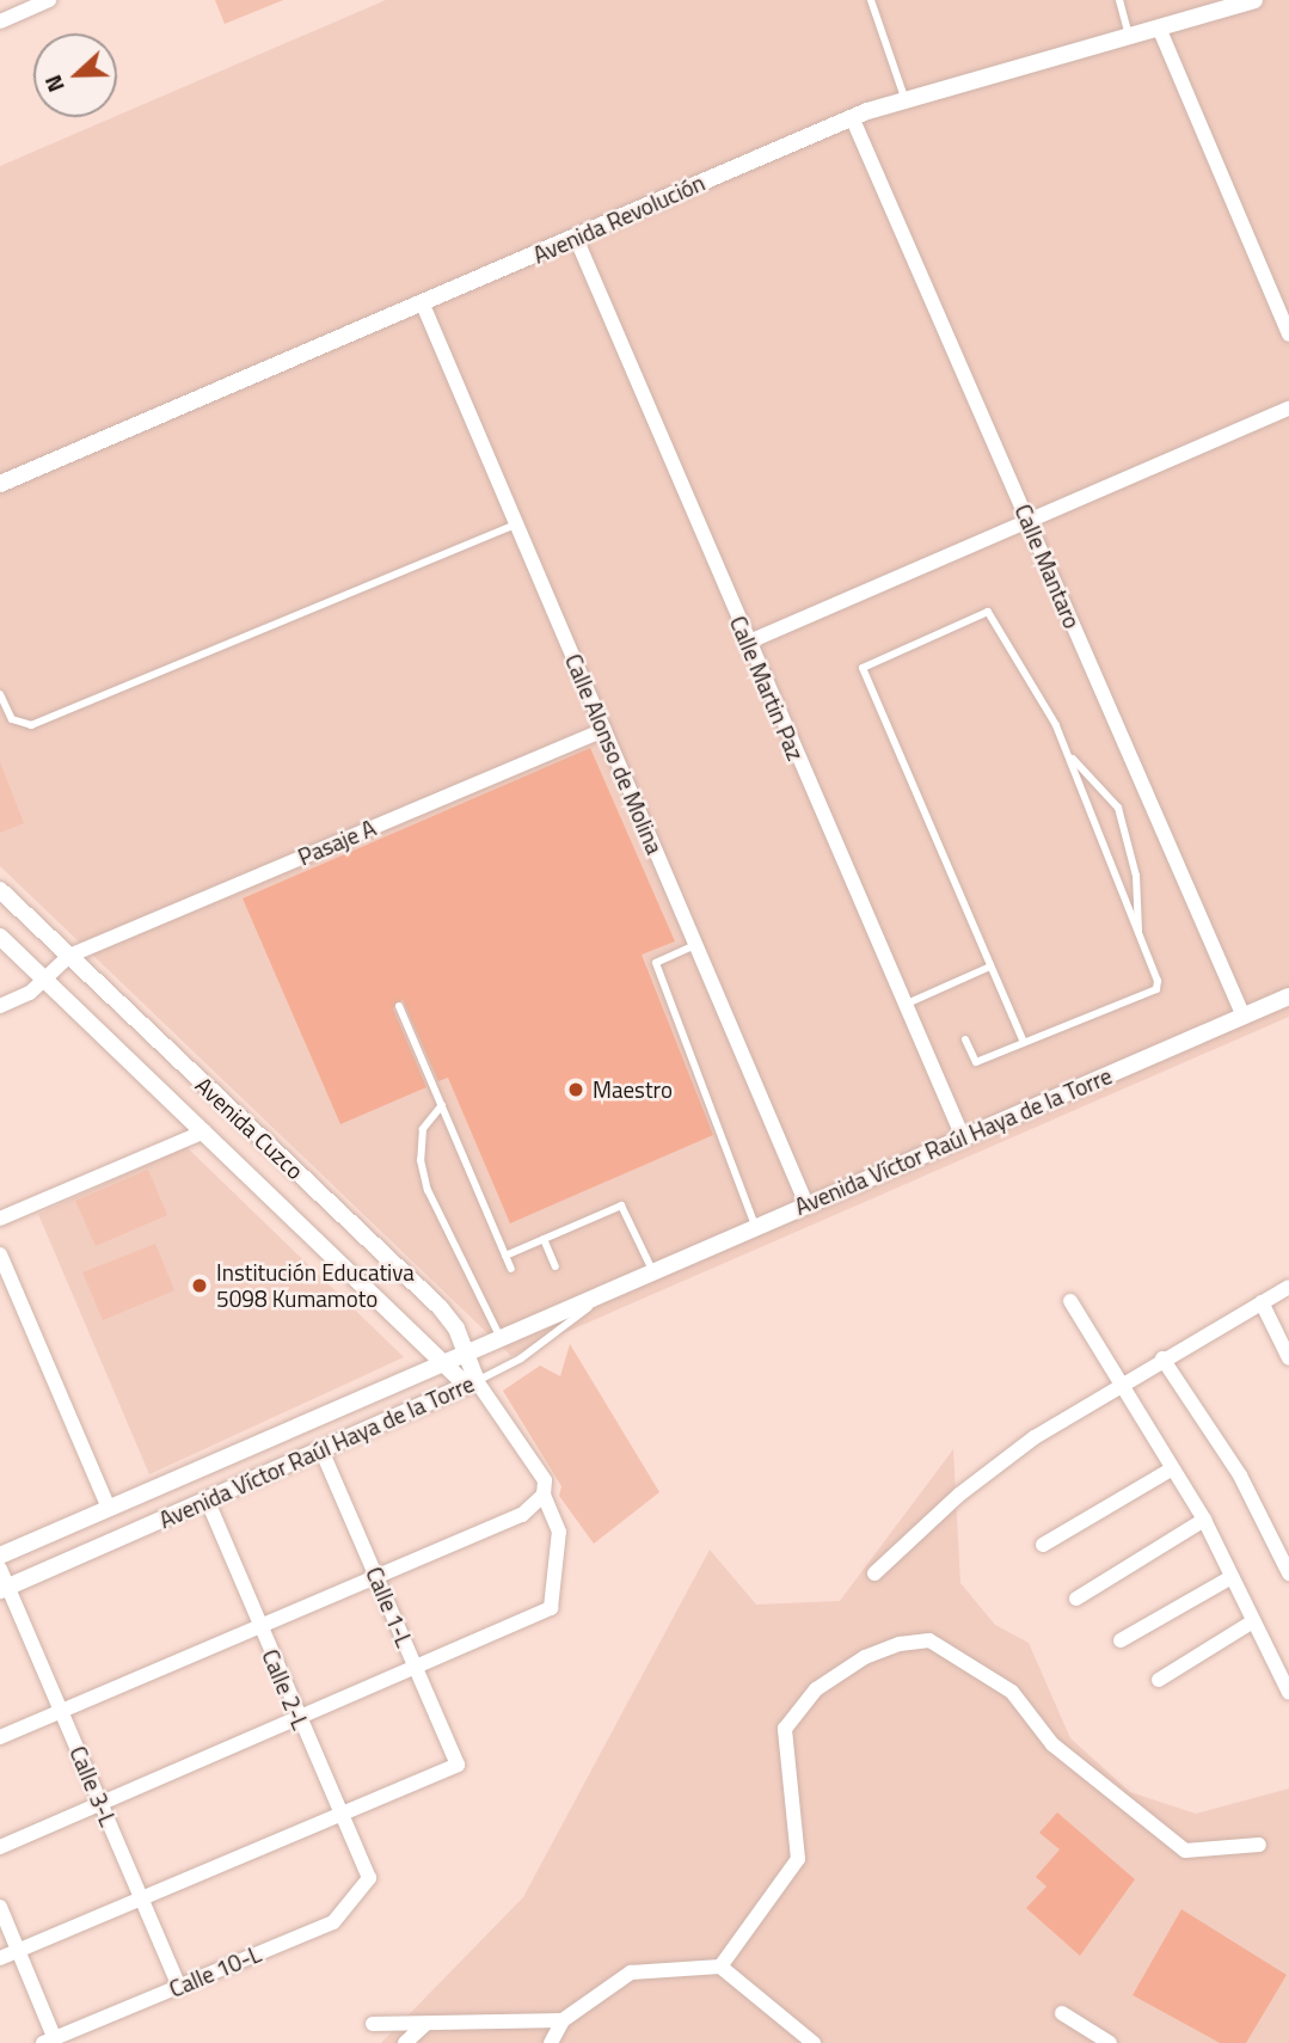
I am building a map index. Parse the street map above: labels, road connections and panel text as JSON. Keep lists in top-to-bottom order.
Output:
{
  "streets": {
    "street": [
      "Avenida Revolución",
      "Calle Mantaro",
      "Calle Martin Paz",
      "Calle Alonso de Molina",
      "Pasaje A",
      "Avenida Cuzco",
      "Avenida Víctor Raúl Haya de la Torre",
      "Calle 1-L",
      "Calle 2-L",
      "Calle 3-L",
      "Calle 10-L"
    ]
  },
  "crossings": [
    ["Avenida Revolución", "Calle Mantaro"],
    ["Avenida Revolución", "Calle Martin Paz"],
    ["Avenida Revolución", "Calle Alonso de Molina"],
    ["Calle Mantaro", "Avenida Víctor Raúl Haya de la Torre"],
    ["Calle Martin Paz", "Avenida Víctor Raúl Haya de la Torre"],
    ["Calle Alonso de Molina", "Pasaje A"],
    ["Calle Alonso de Molina", "Avenida Víctor Raúl Haya de la Torre"],
    ["Pasaje A", "Avenida Cuzco"],
    ["Avenida Cuzco", "Avenida Víctor Raúl Haya de la Torre"],
    ["Avenida Víctor Raúl Haya de la Torre", "Calle 1-L"],
    ["Avenida Víctor Raúl Haya de la Torre", "Calle 2-L"],
    ["Avenida Víctor Raúl Haya de la Torre", "Calle 3-L"],
    ["Calle 1-L", "Calle 2-L"],
    ["Calle 2-L", "Calle 10-L"],
    ["Calle 3-L", "Calle 10-L"]
  ],
  "places": ["Maestro", "Institución Educativa 5098 Kumamoto"],
  "north": "left"
}
